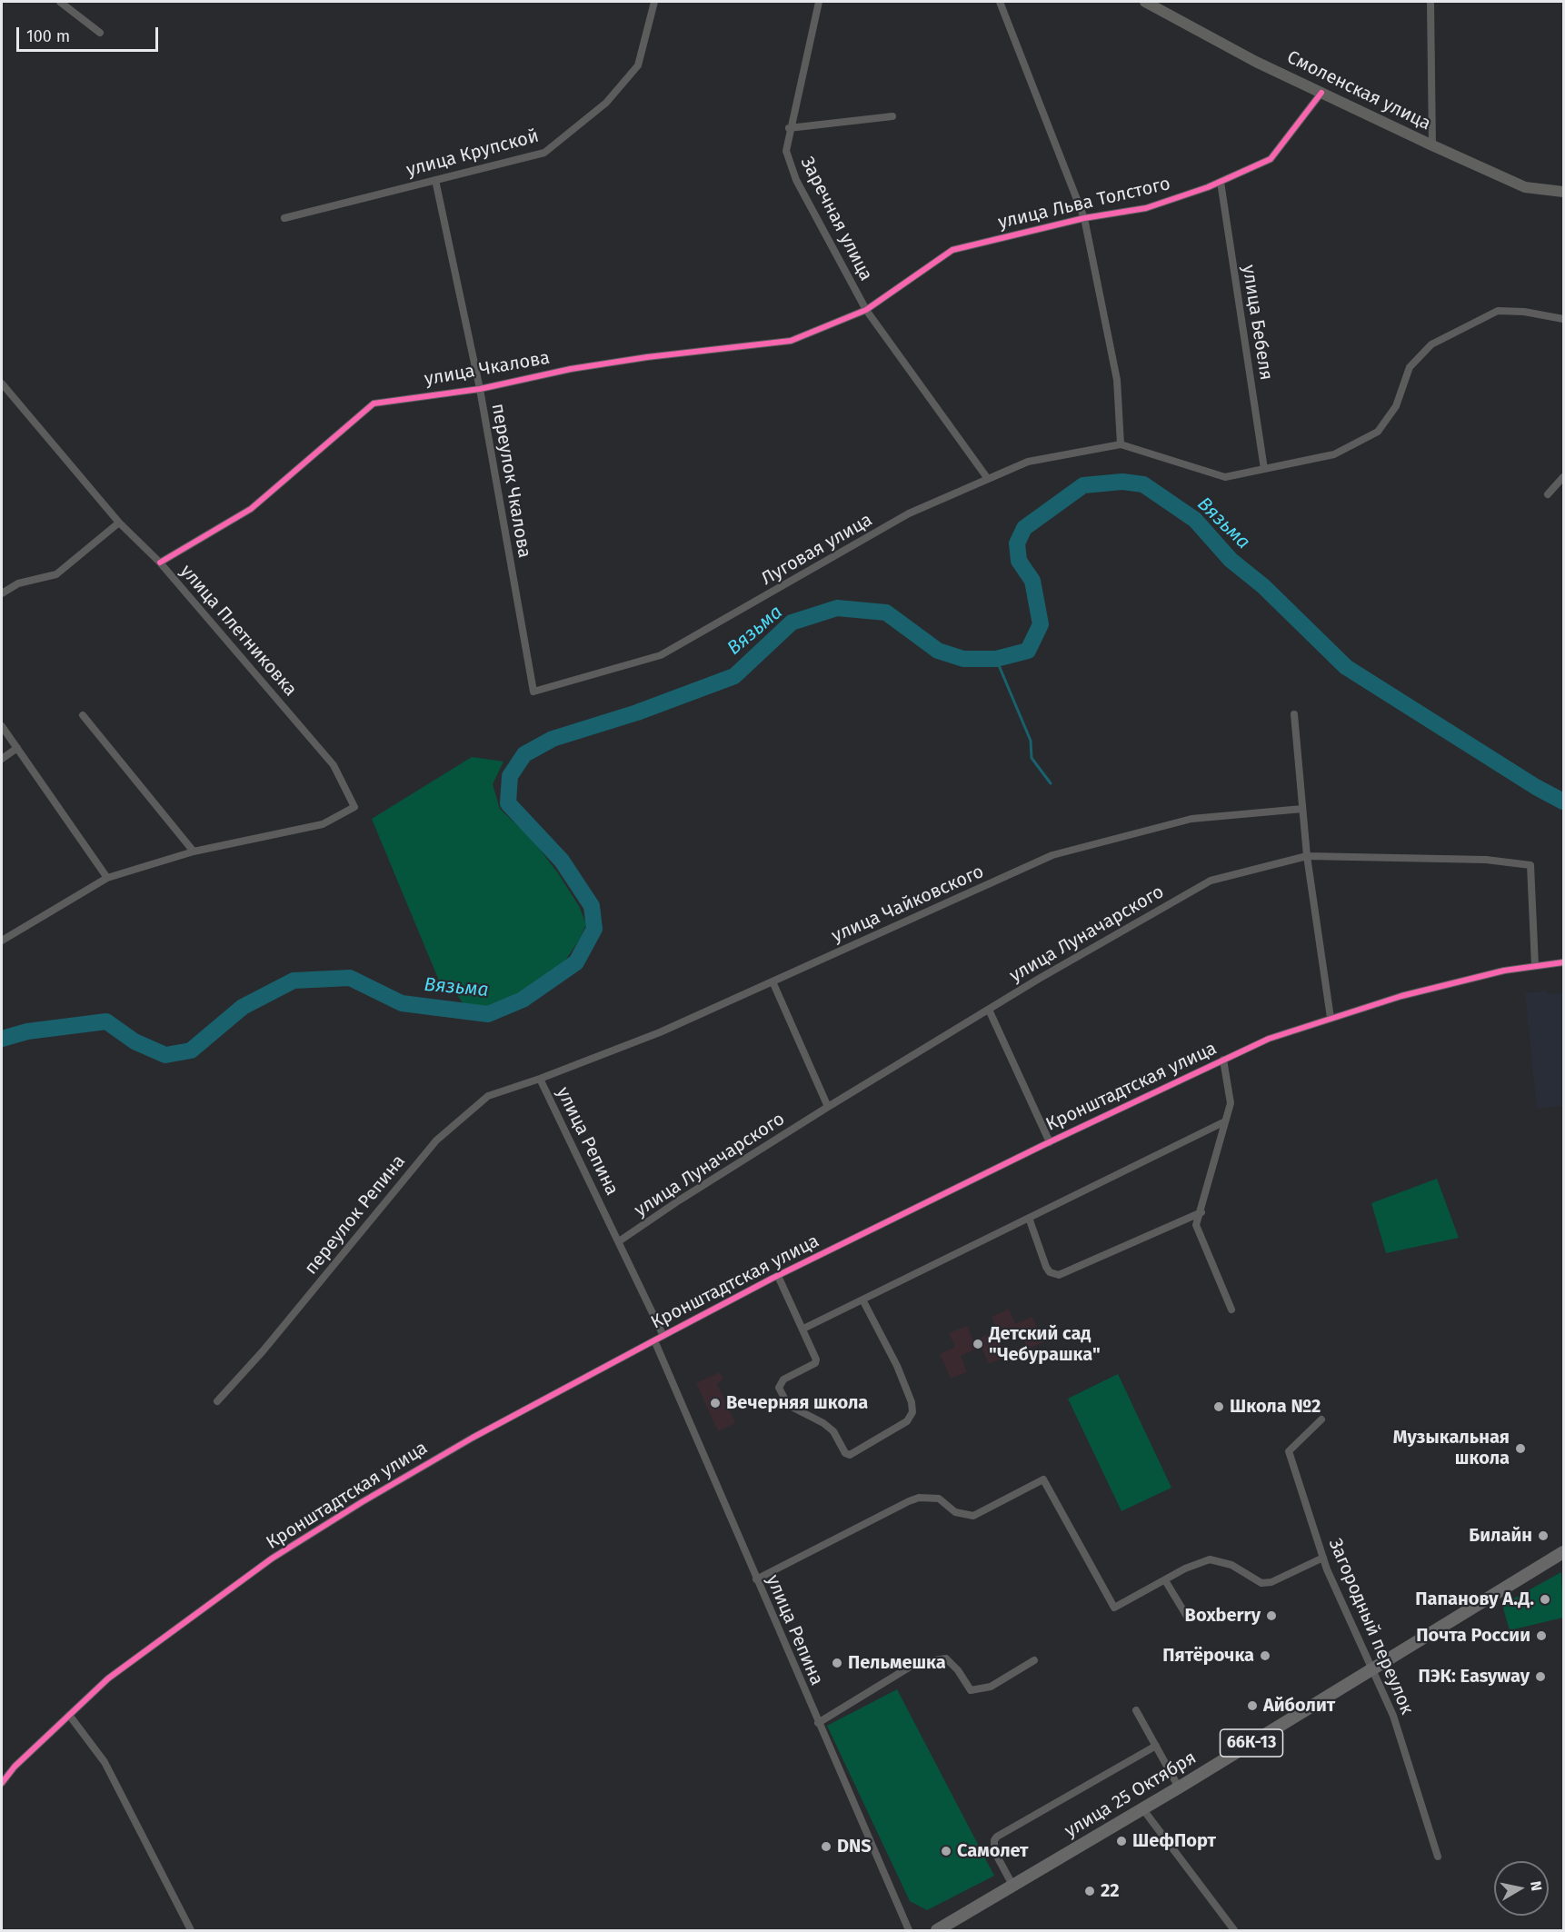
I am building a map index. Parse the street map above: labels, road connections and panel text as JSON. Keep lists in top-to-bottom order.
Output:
{
  "streets": {
    "main road": ["Смоленская улица", "66К-13", "улица 25 Октября"],
    "street": [
      "улица Крупской",
      "улица Льва Толстого",
      "Заречная улица",
      "улица Бебеля",
      "улица Чкалова",
      "переулок Чкалова",
      "Луговая улица",
      "улица Плетниковка",
      "улица Чайковского",
      "улица Луначарского",
      "Кронштадтская улица",
      "улица Репина",
      "переулок Репина",
      "Загородный переулок"
    ]
  },
  "crossings": [
    ["Смоленская улица", "улица Льва Толстого"],
    ["улица Крупской", "переулок Чкалова"],
    ["улица Льва Толстого", "Заречная улица"],
    ["улица Льва Толстого", "улица Бебеля"],
    ["улица Льва Толстого", "улица Чкалова"],
    ["улица Льва Толстого", "Луговая улица"],
    ["Заречная улица", "улица Чкалова"],
    ["Заречная улица", "Луговая улица"],
    ["улица Чкалова", "переулок Чкалова"],
    ["улица Чкалова", "улица Плетниковка"],
    ["переулок Чкалова", "Луговая улица"],
    ["улица Чайковского", "улица Репина"],
    ["улица Чайковского", "переулок Репина"],
    ["улица Луначарского", "Кронштадтская улица"],
    ["улица Луначарского", "улица Репина"],
    ["Кронштадтская улица", "улица Репина"],
    ["улица Репина", "переулок Репина"],
    ["Загородный переулок", "улица 25 Октября"]
  ],
  "water": ["Вязьма"],
  "places": [
    "Детский сад \"Чебурашка\"",
    "Вечерняя школа",
    "Школа №2",
    "Музыкальная школа",
    "Билайн",
    "Папанову А.Д.",
    "Boxberry",
    "Почта России",
    "Пятёрочка",
    "Пельмешка",
    "ПЭК: Easyway",
    "Айболит",
    "ШефПорт",
    "DNS",
    "Самолет",
    "22"
  ],
  "scale_bar": "100 m",
  "north": "right"
}
